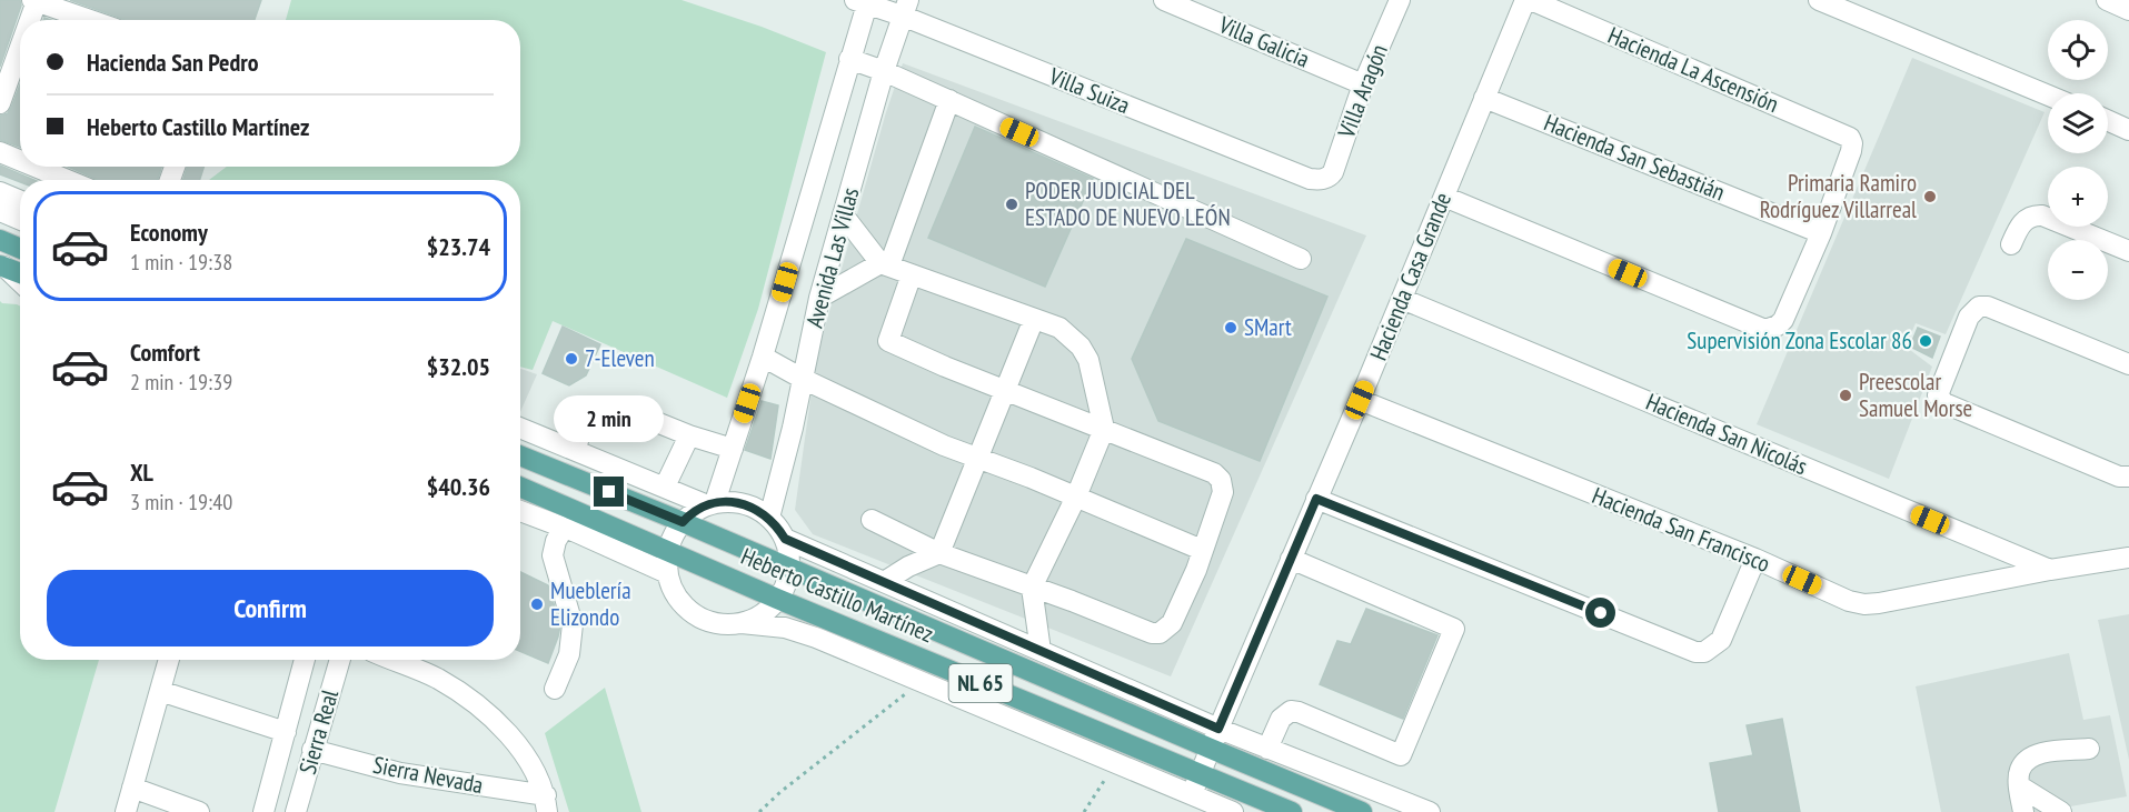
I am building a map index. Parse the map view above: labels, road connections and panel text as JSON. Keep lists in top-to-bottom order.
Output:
{
  "streets": {
    "main road": ["Heberto Castillo Martínez", "NL 65"],
    "street": [
      "Villa Galicia",
      "Hacienda La Ascensión",
      "Villa Suiza",
      "Villa Aragón",
      "Hacienda San Sebastián",
      "Avenida Las Villas",
      "Hacienda Casa Grande",
      "Hacienda San Nicolás",
      "Hacienda San Francisco",
      "Sierra Real",
      "Sierra Nevada"
    ]
  },
  "crossings": [
    ["Villa Galicia", "Villa Aragón"],
    ["Hacienda La Ascensión", "Hacienda San Sebastián"],
    ["Villa Suiza", "Villa Aragón"],
    ["Villa Suiza", "Avenida Las Villas"],
    ["Hacienda San Sebastián", "Hacienda Casa Grande"],
    ["Hacienda Casa Grande", "Hacienda San Nicolás"],
    ["Hacienda Casa Grande", "Hacienda San Francisco"],
    ["Hacienda Casa Grande", "Heberto Castillo Martínez"],
    ["Hacienda San Nicolás", "Hacienda San Francisco"],
    ["Sierra Real", "Sierra Nevada"]
  ],
  "places": [
    "Primaria Ramiro Rodríguez Villarreal",
    "PODER JUDICIAL DEL ESTADO DE NUEVO LEÓN",
    "SMart",
    "Supervisión Zona Escolar 86",
    "7-Eleven",
    "Preescolar Samuel Morse",
    "Mueblería Elizondo"
  ],
  "page": {
    "map_buttons": ["+", "−"],
    "banner": ["Hacienda San Pedro", "Heberto Castillo Martínez"],
    "list": [
      {
        "name": "Economy",
        "note": "1 min · 19:38",
        "value": "$23.74"
      },
      {
        "name": "Comfort",
        "note": "2 min · 19:39",
        "value": "$32.05"
      },
      {
        "name": "XL",
        "note": "3 min · 19:40",
        "value": "$40.36"
      }
    ],
    "bubble": "2 min",
    "buttons": "Confirm"
  }
}
